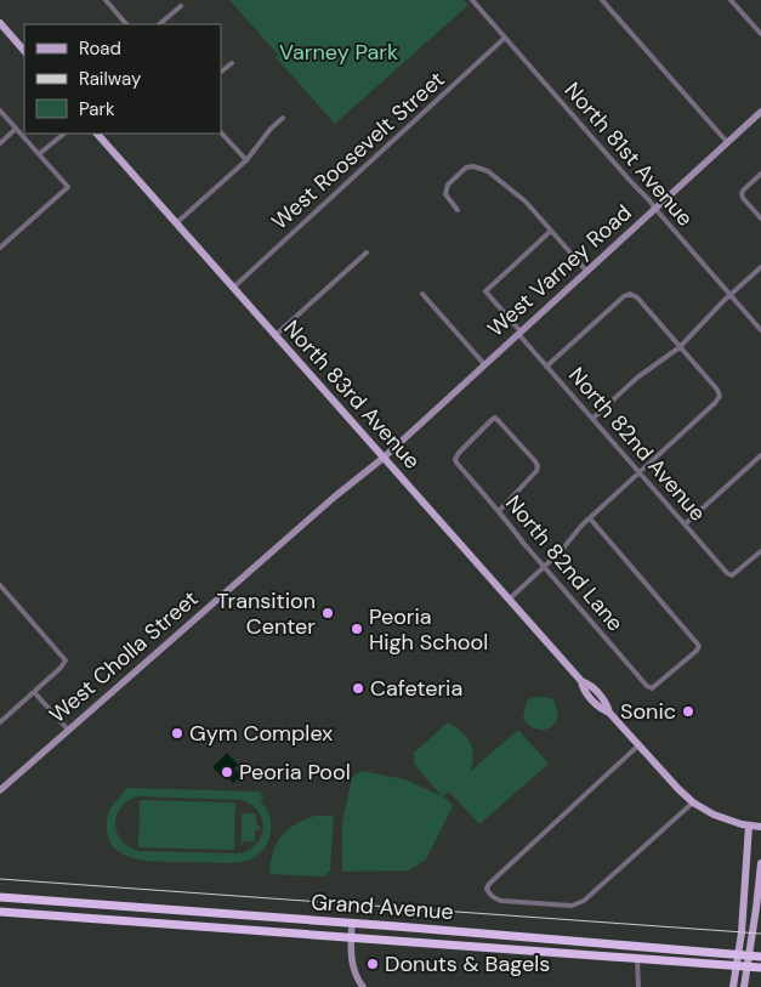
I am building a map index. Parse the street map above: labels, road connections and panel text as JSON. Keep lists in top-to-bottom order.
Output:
{
  "streets": {
    "highway": ["Grand Avenue"],
    "main road": ["North 83rd Avenue"],
    "street": [
      "West Roosevelt Street",
      "North 81st Avenue",
      "West Varney Road",
      "North 82nd Avenue",
      "North 82nd Lane",
      "West Cholla Street"
    ]
  },
  "crossings": [
    ["West Roosevelt Street", "North 81st Avenue"],
    ["West Roosevelt Street", "North 83rd Avenue"],
    ["North 81st Avenue", "West Varney Road"],
    ["West Varney Road", "North 83rd Avenue"],
    ["West Varney Road", "North 82nd Avenue"],
    ["West Varney Road", "West Cholla Street"],
    ["North 83rd Avenue", "West Cholla Street"]
  ],
  "parks": ["Varney Park"],
  "places": [
    "Transition Center",
    "Peoria High School",
    "Cafeteria",
    "Sonic",
    "Gym Complex",
    "Peoria Pool",
    "Donuts & Bagels"
  ],
  "legend": ["Road", "Railway", "Park"]
}
